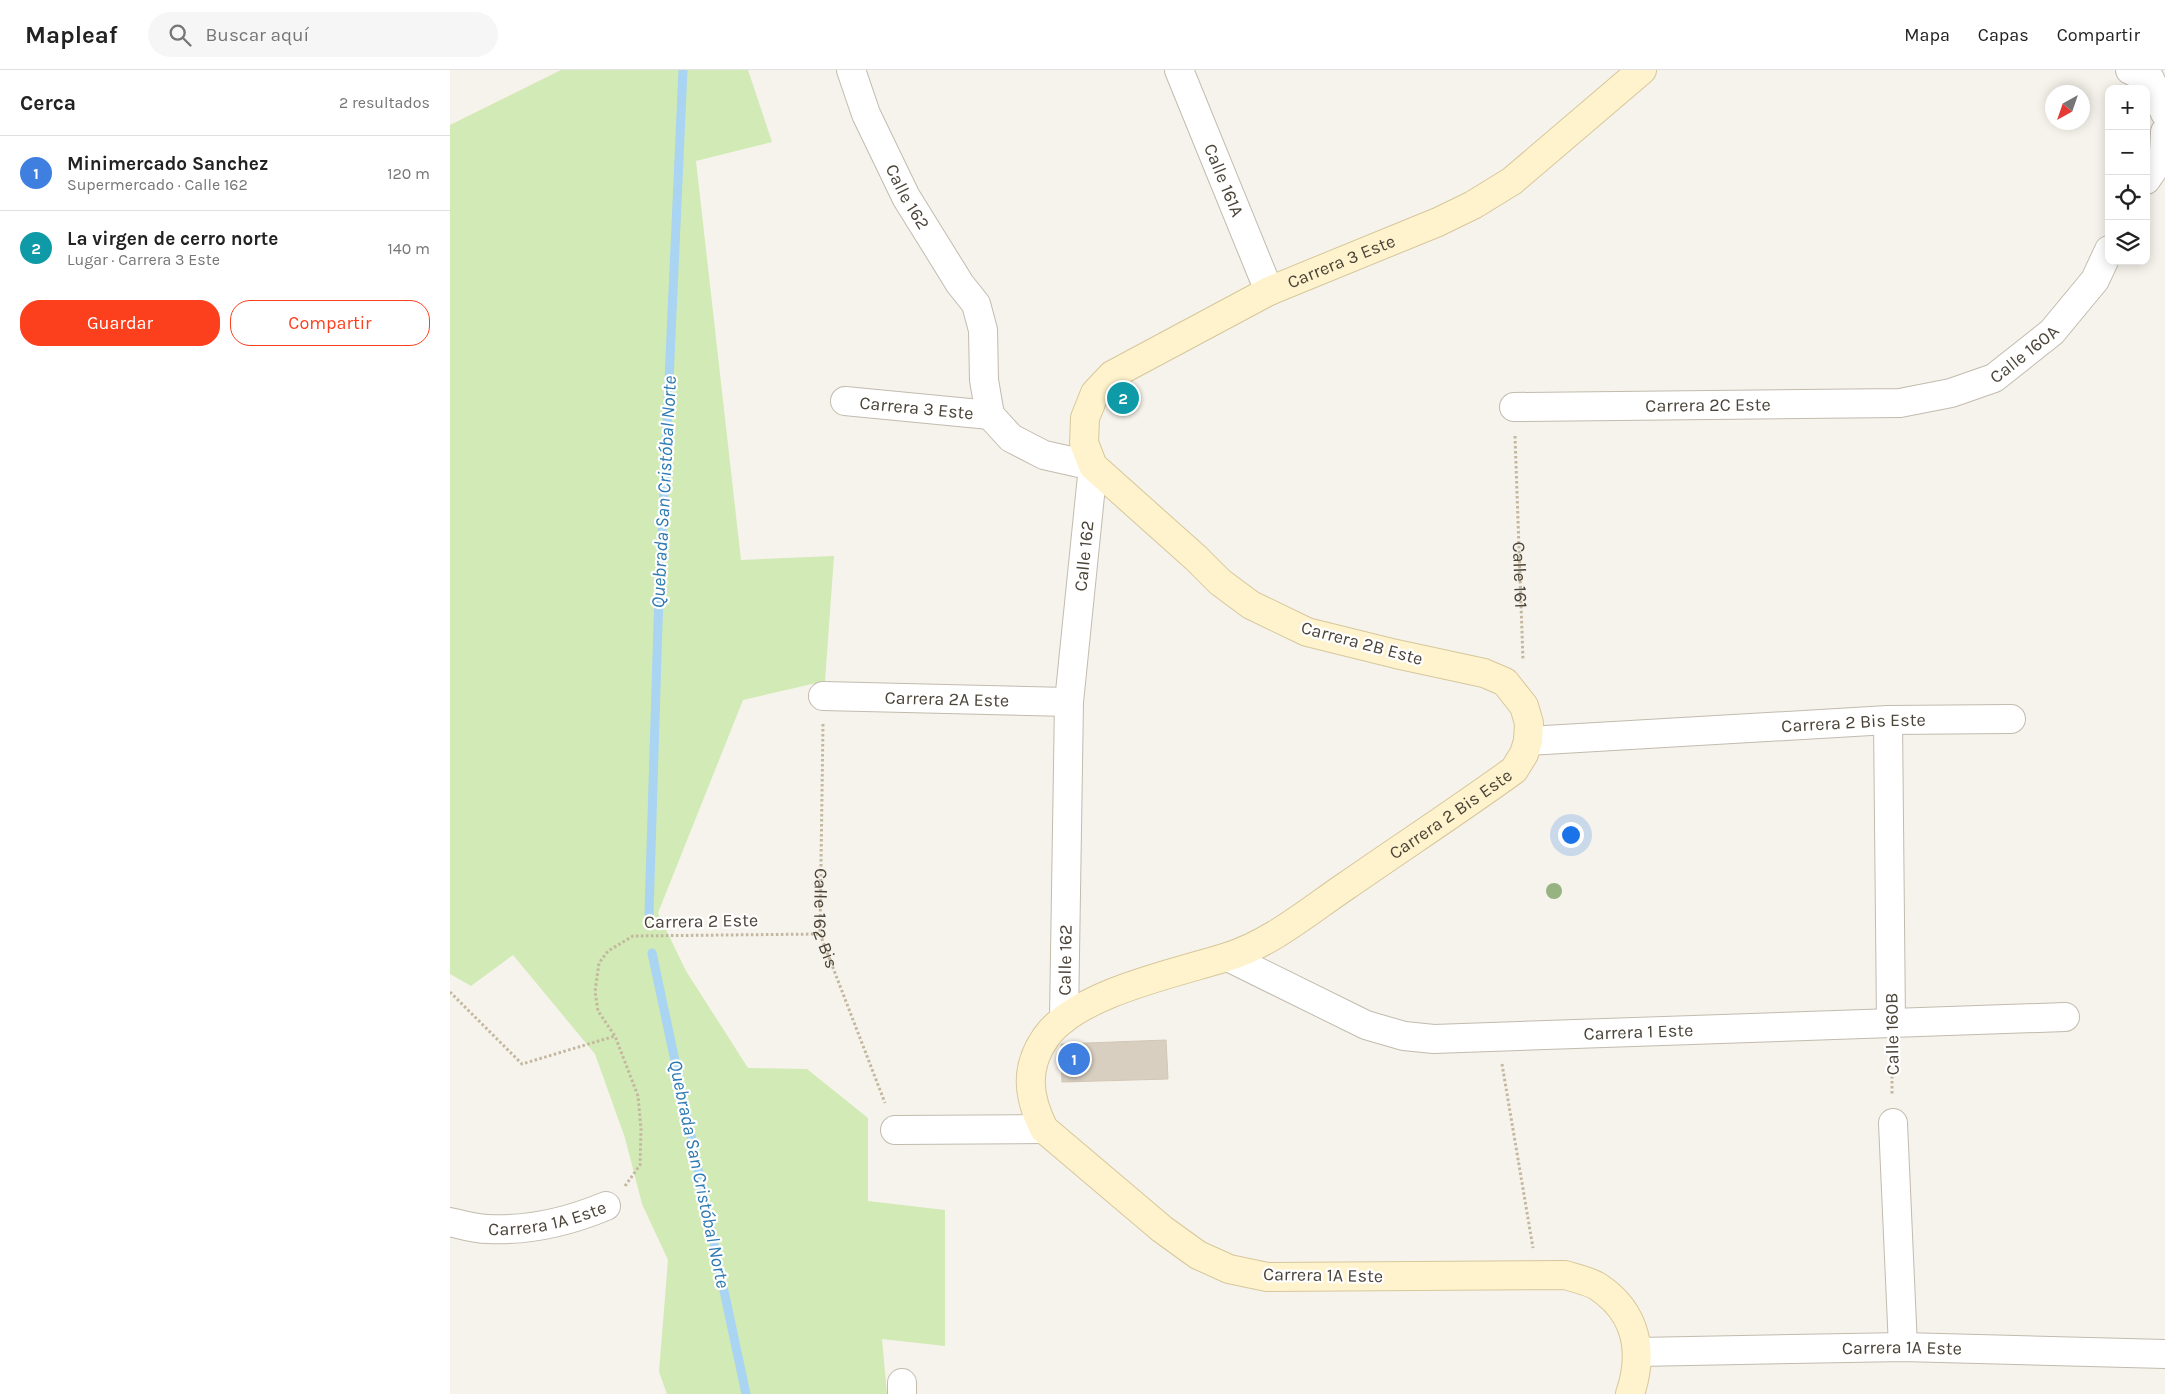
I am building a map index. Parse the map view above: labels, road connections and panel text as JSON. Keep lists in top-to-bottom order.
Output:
{
  "streets": {
    "street": [
      "Calle 161A",
      "Calle 162",
      "Carrera 3 Este",
      "Calle 160A",
      "Carrera 2C Este",
      "Carrera 2B Este",
      "Carrera 2A Este",
      "Carrera 2 Bis Este",
      "Carrera 1 Este",
      "Calle 160B",
      "Carrera 1A Este"
    ],
    "path": ["Calle 161", "Calle 162 Bis", "Carrera 2 Este"]
  },
  "crossings": [
    ["Calle 161A", "Carrera 3 Este"],
    ["Calle 162", "Carrera 3 Este"],
    ["Calle 162", "Carrera 2B Este"],
    ["Calle 162", "Carrera 2A Este"],
    ["Calle 162", "Carrera 2 Bis Este"],
    ["Calle 162", "Carrera 1A Este"],
    ["Carrera 3 Este", "Carrera 2B Este"],
    ["Calle 160A", "Carrera 2C Este"],
    ["Carrera 2C Este", "Calle 161"],
    ["Calle 161", "Carrera 2B Este"],
    ["Carrera 2A Este", "Calle 162 Bis"],
    ["Carrera 2 Bis Este", "Carrera 1 Este"],
    ["Carrera 2 Bis Este", "Calle 160B"],
    ["Calle 162 Bis", "Carrera 2 Este"],
    ["Carrera 2 Este", "Carrera 1A Este"],
    ["Carrera 1 Este", "Calle 160B"]
  ],
  "water": ["Quebrada San Cristóbal Norte"],
  "north": "bottom left",
  "page": {
    "header": "Mapleaf",
    "search": "Buscar aquí",
    "nav": ["Mapa", "Capas", "Compartir"],
    "heading": ["Cerca", "2 resultados"],
    "map_buttons": ["+", "−"],
    "list": [
      {
        "mark": "1",
        "name": "Minimercado Sanchez",
        "note": "Supermercado · Calle 162",
        "value": "120 m"
      },
      {
        "mark": "2",
        "name": "La virgen de cerro norte",
        "note": "Lugar · Carrera 3 Este",
        "value": "140 m"
      }
    ],
    "buttons": ["Guardar", "Compartir"],
    "pins": ["2", "1"]
  }
}
